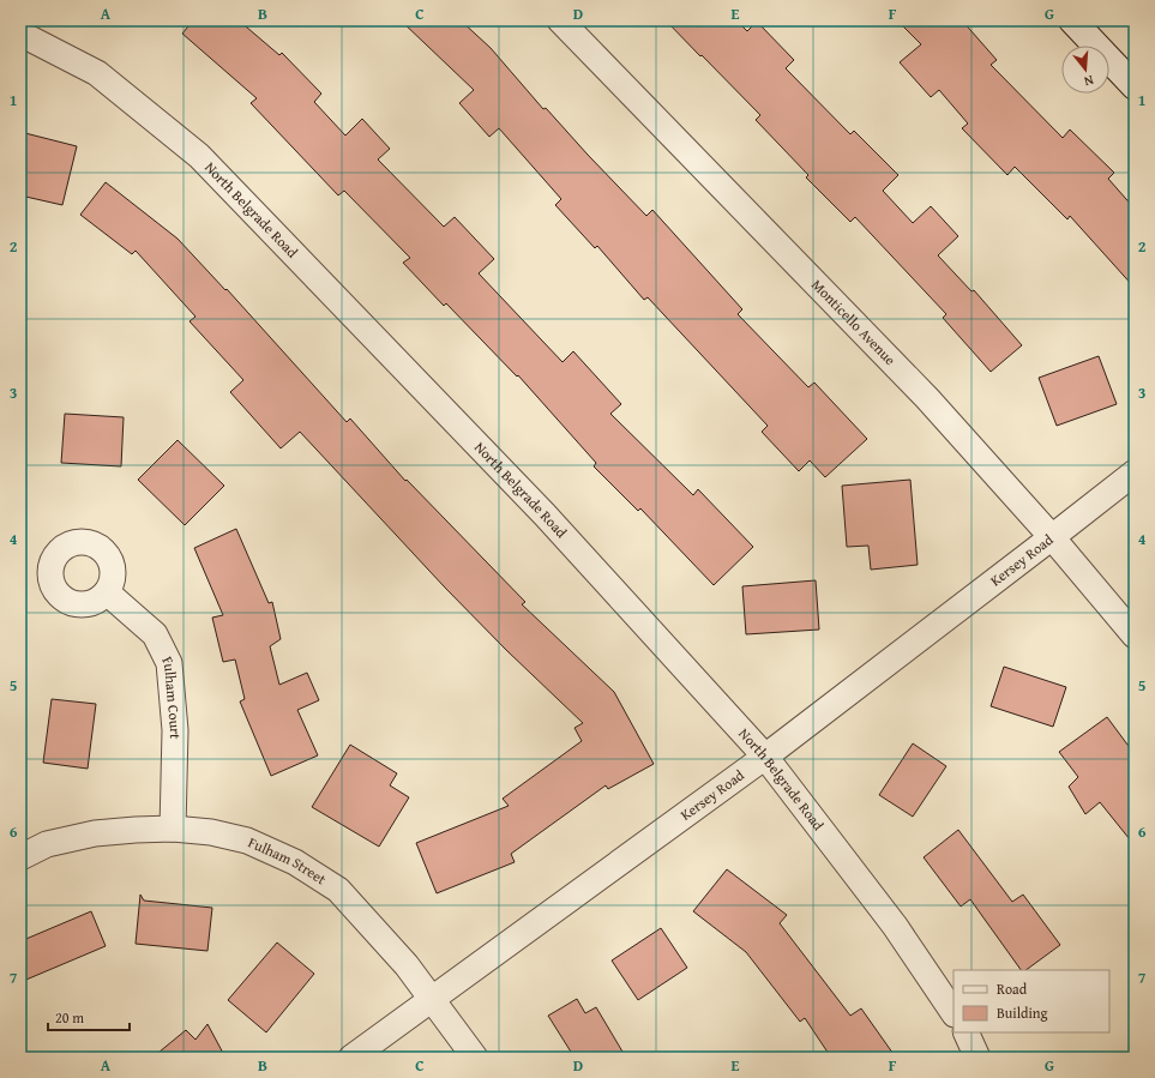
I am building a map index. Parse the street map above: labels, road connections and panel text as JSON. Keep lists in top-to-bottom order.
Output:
{
  "streets": {
    "street": [
      "North Belgrade Road",
      "Monticello Avenue",
      "Kersey Road",
      "Fulham Court",
      "Fulham Street"
    ]
  },
  "crossings": [
    ["North Belgrade Road", "Kersey Road"],
    ["Monticello Avenue", "Kersey Road"],
    ["Kersey Road", "Fulham Street"],
    ["Fulham Court", "Fulham Street"]
  ],
  "legend": ["Road", "Building"],
  "scale_bar": "20 m",
  "north": "bottom",
  "grid": {
    "columns": [
      "A",
      "B",
      "C",
      "D",
      "E",
      "F",
      "G"
    ],
    "rows": [
      "1",
      "2",
      "3",
      "4",
      "5",
      "6",
      "7"
    ]
  }
}
